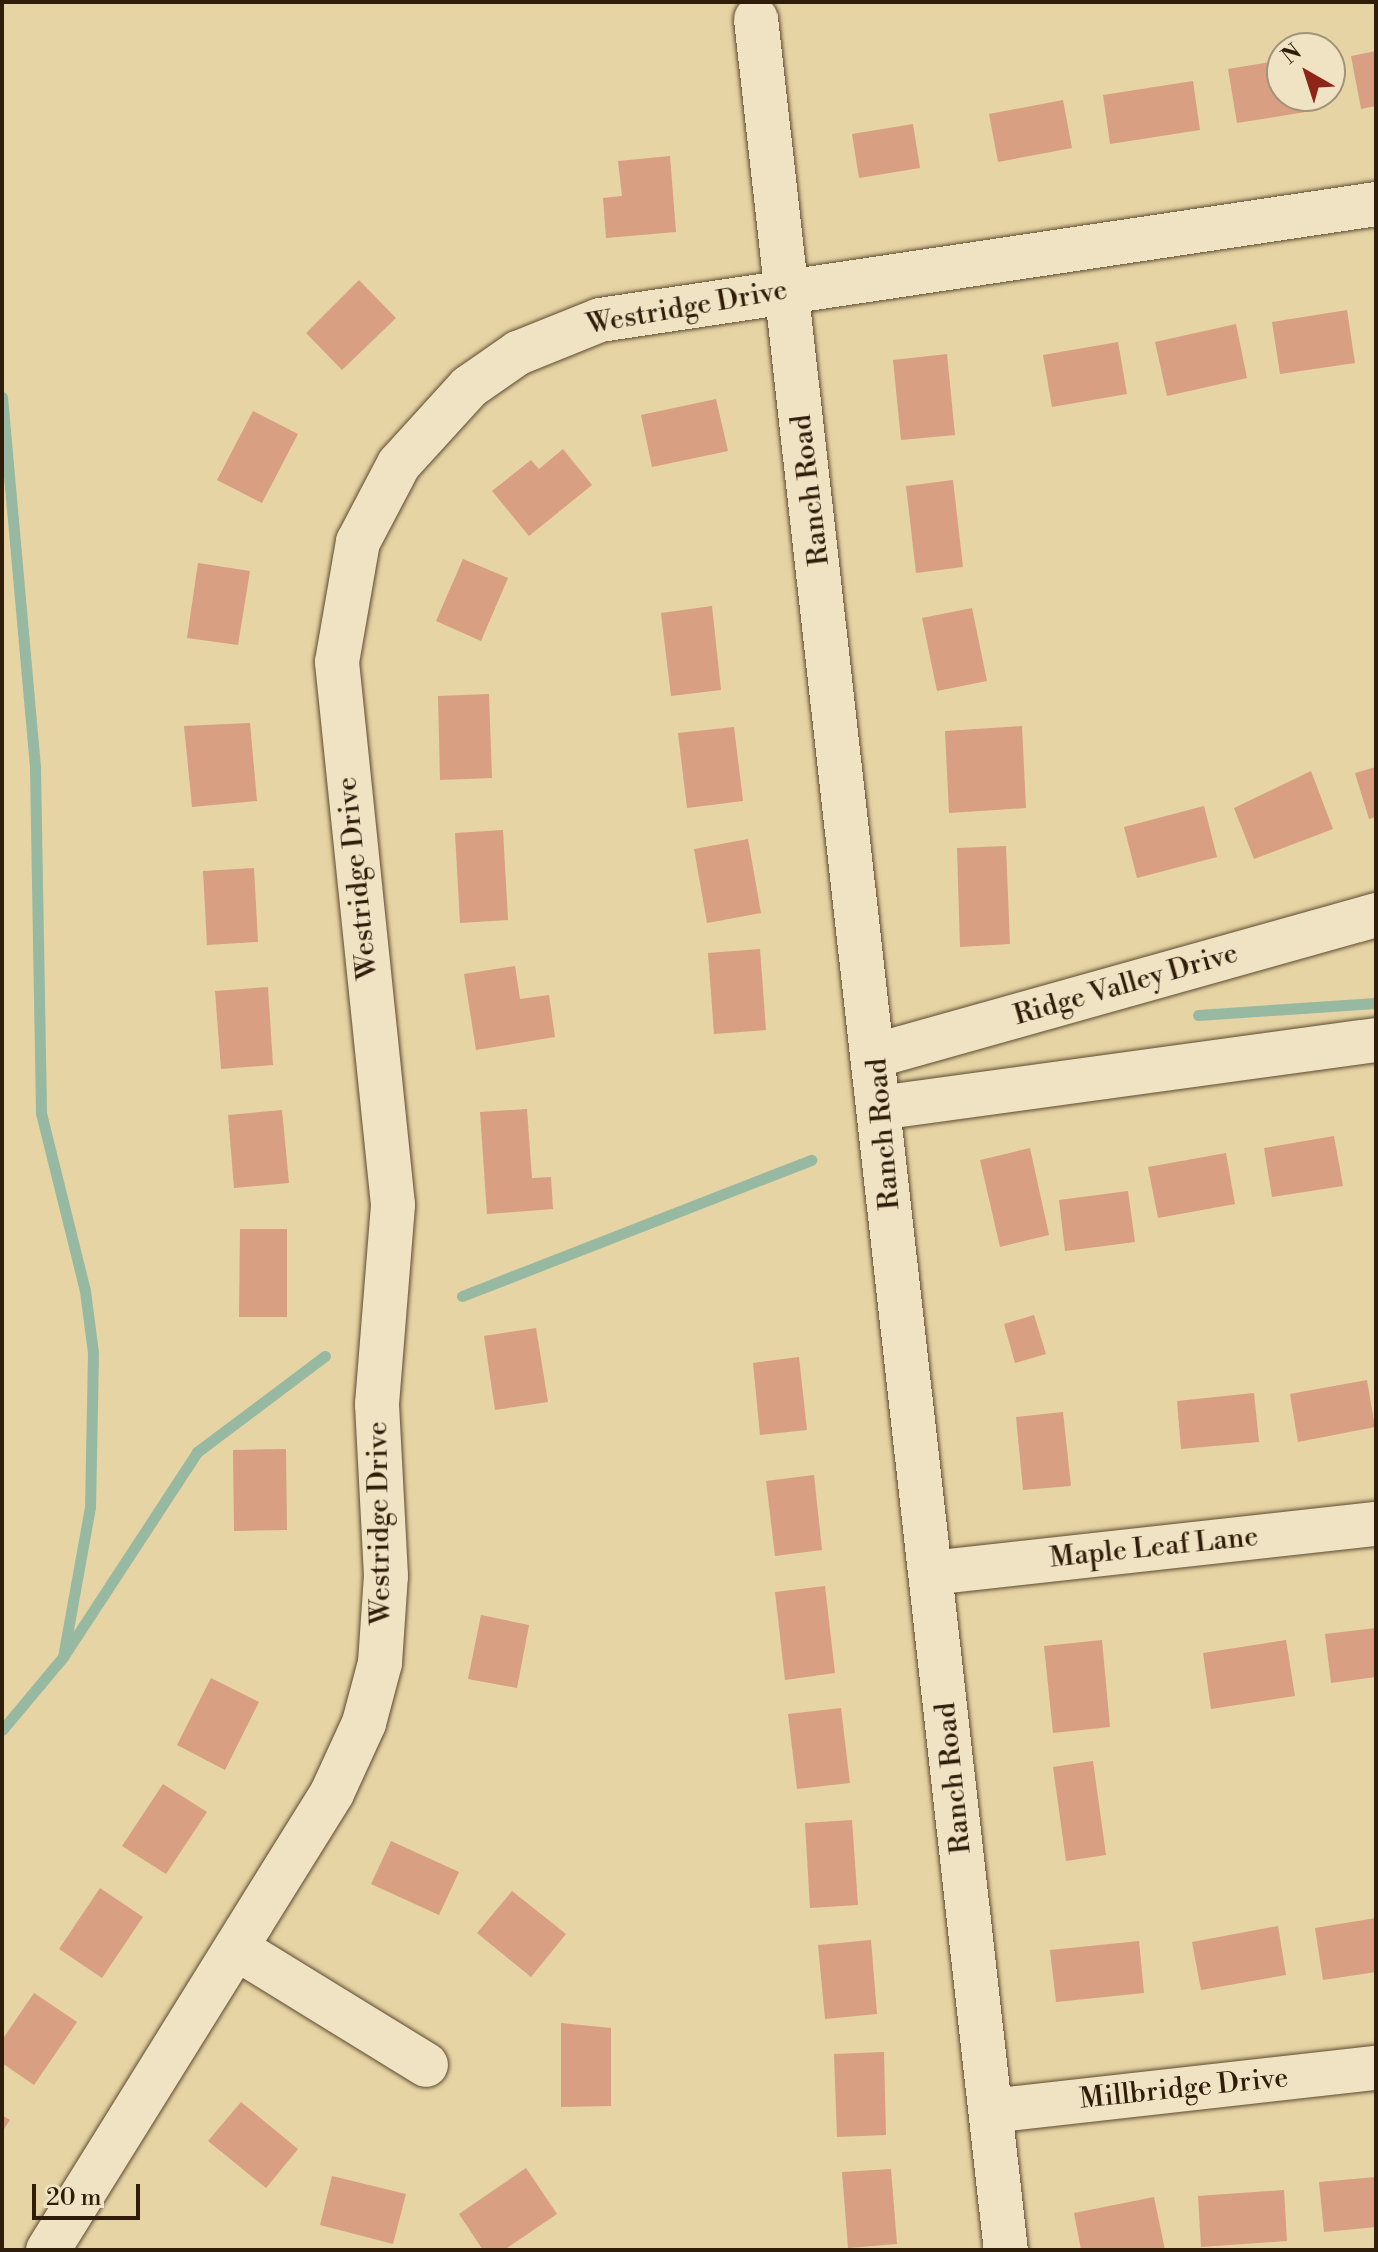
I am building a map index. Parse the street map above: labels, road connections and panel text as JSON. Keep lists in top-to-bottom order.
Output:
{
  "streets": {
    "street": [
      "Westridge Drive",
      "Ranch Road",
      "Ridge Valley Drive",
      "Maple Leaf Lane",
      "Millbridge Drive"
    ]
  },
  "crossings": [
    ["Westridge Drive", "Ranch Road"],
    ["Ranch Road", "Ridge Valley Drive"],
    ["Ranch Road", "Maple Leaf Lane"],
    ["Ranch Road", "Millbridge Drive"]
  ],
  "scale_bar": "20 m",
  "north": "top left"
}
